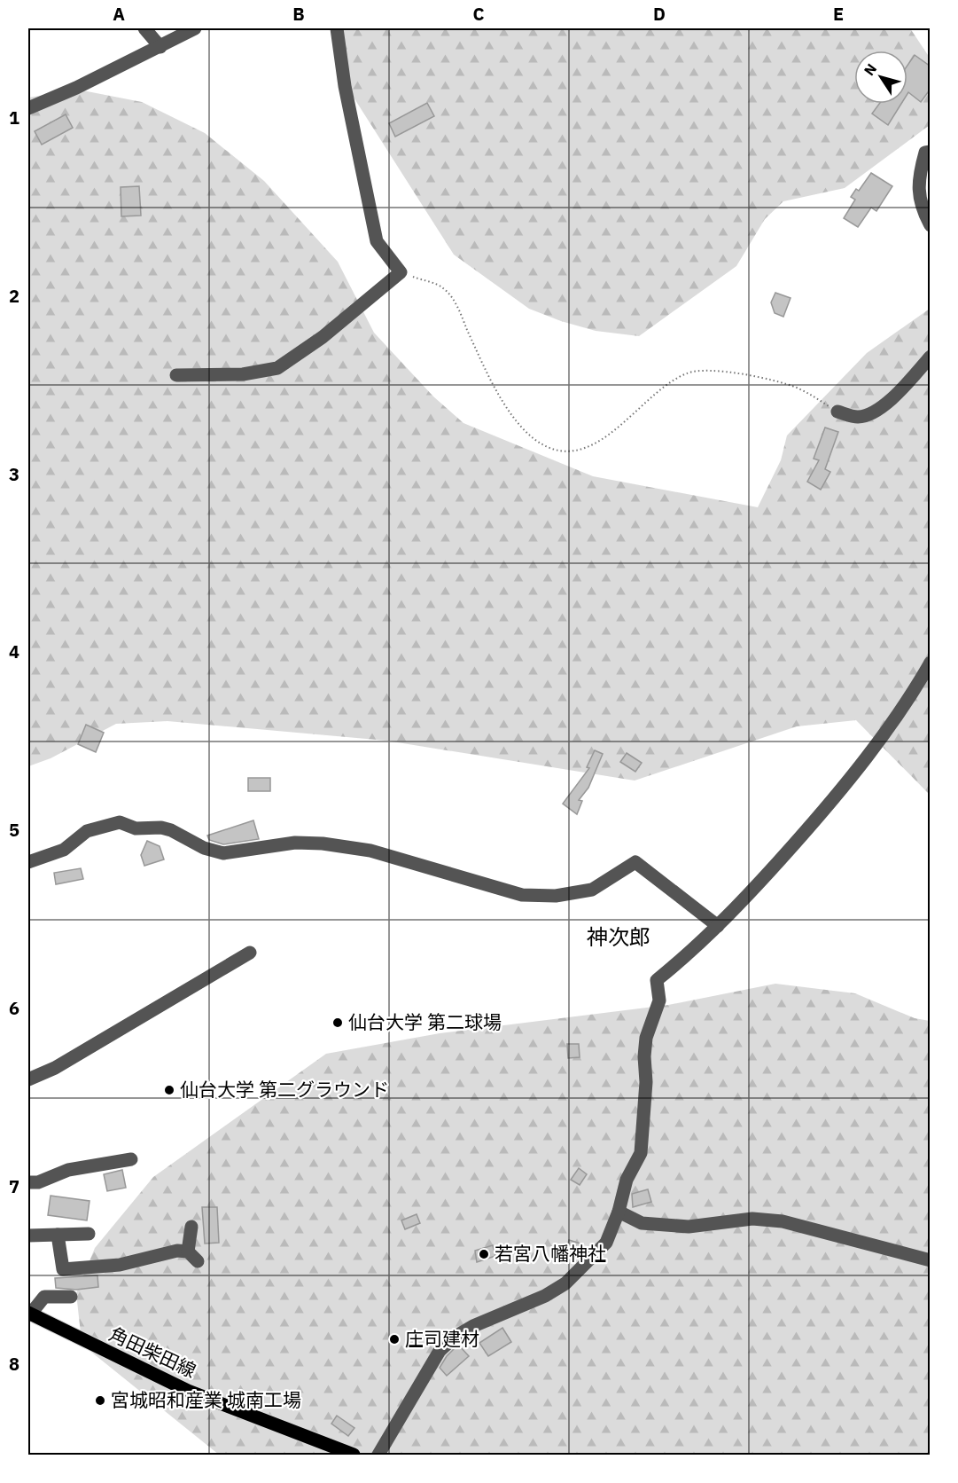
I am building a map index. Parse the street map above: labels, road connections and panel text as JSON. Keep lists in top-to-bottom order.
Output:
{
  "streets": {
    "main road": ["角田柴田線"]
  },
  "districts": ["神次郎"],
  "places": [
    "仙台大学 第二球場",
    "仙台大学 第二グラウンド",
    "若宮八幡神社",
    "庄司建材",
    "宮城昭和産業 城南工場"
  ],
  "north": "top left",
  "grid": {
    "columns": [
      "A",
      "B",
      "C",
      "D",
      "E"
    ],
    "rows": [
      "1",
      "2",
      "3",
      "4",
      "5",
      "6",
      "7",
      "8"
    ]
  }
}
